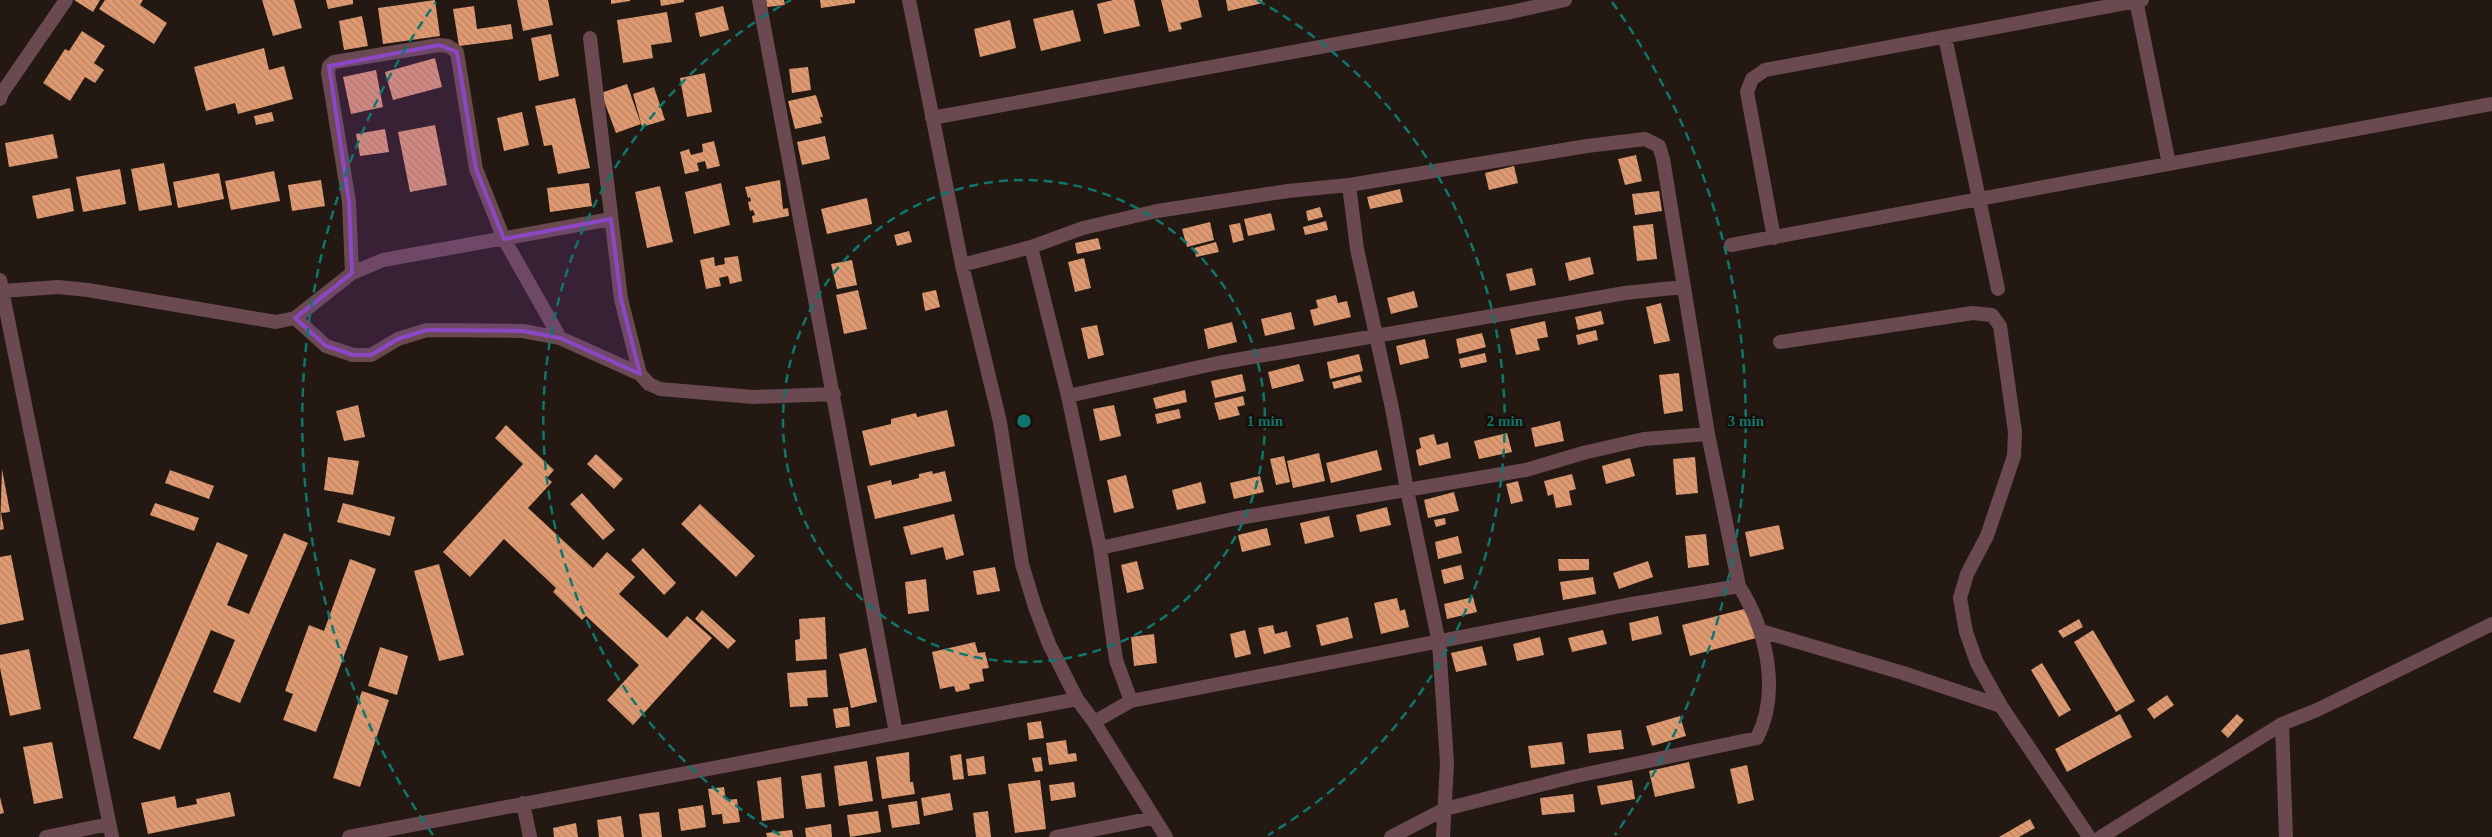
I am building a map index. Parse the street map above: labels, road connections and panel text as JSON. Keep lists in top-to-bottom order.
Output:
{
  "rings": ["1 min", "2 min", "3 min"]
}
